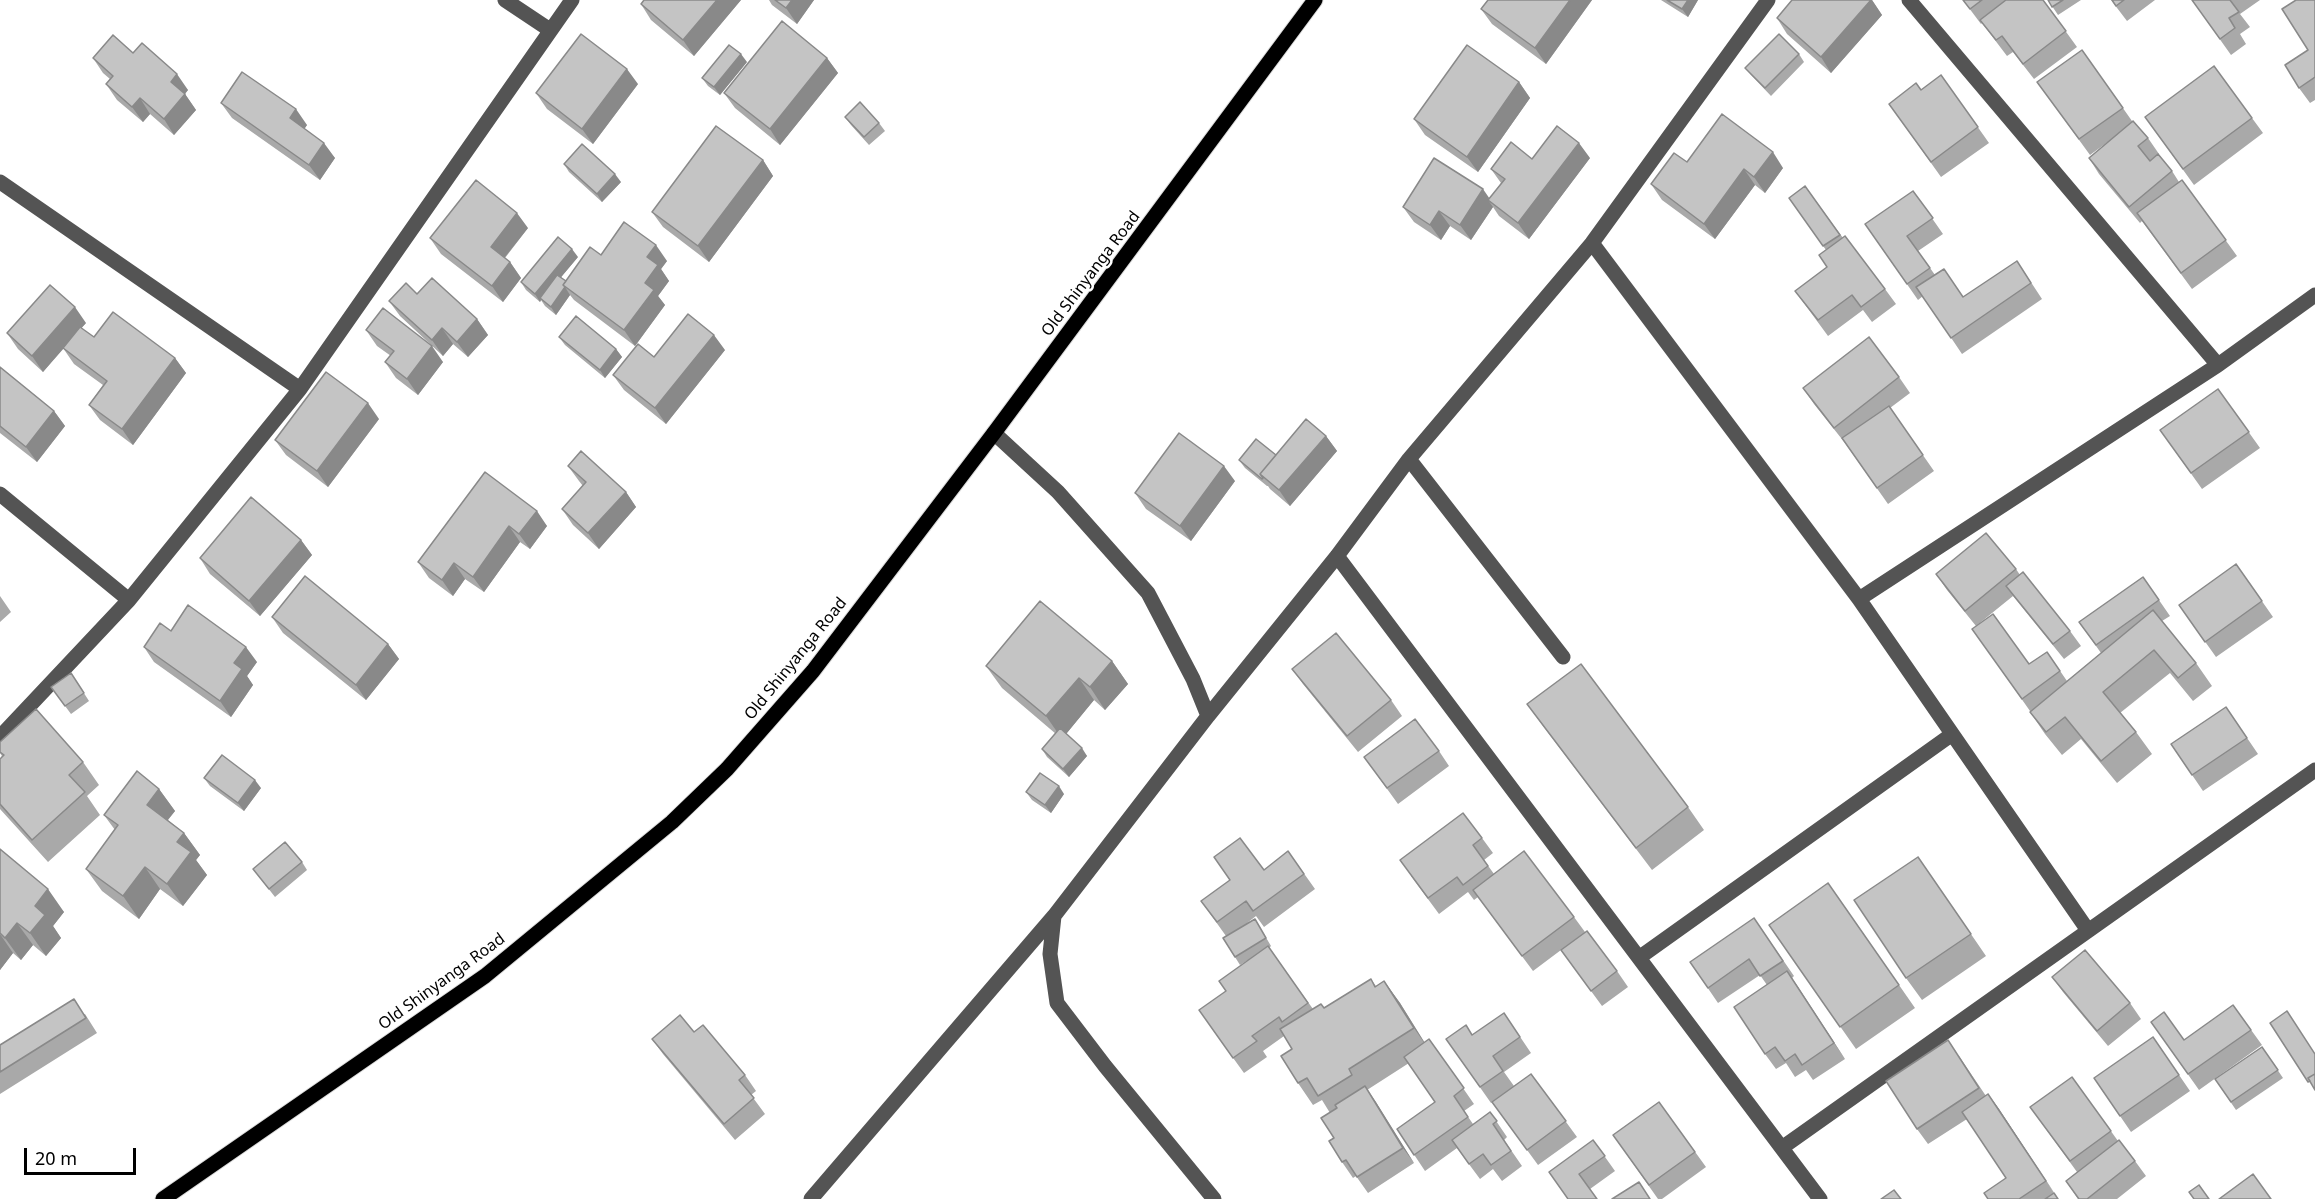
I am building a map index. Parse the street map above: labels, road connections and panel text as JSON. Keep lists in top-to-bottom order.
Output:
{
  "streets": {
    "main road": ["Old Shinyanga Road"]
  },
  "scale_bar": "20 m"
}
